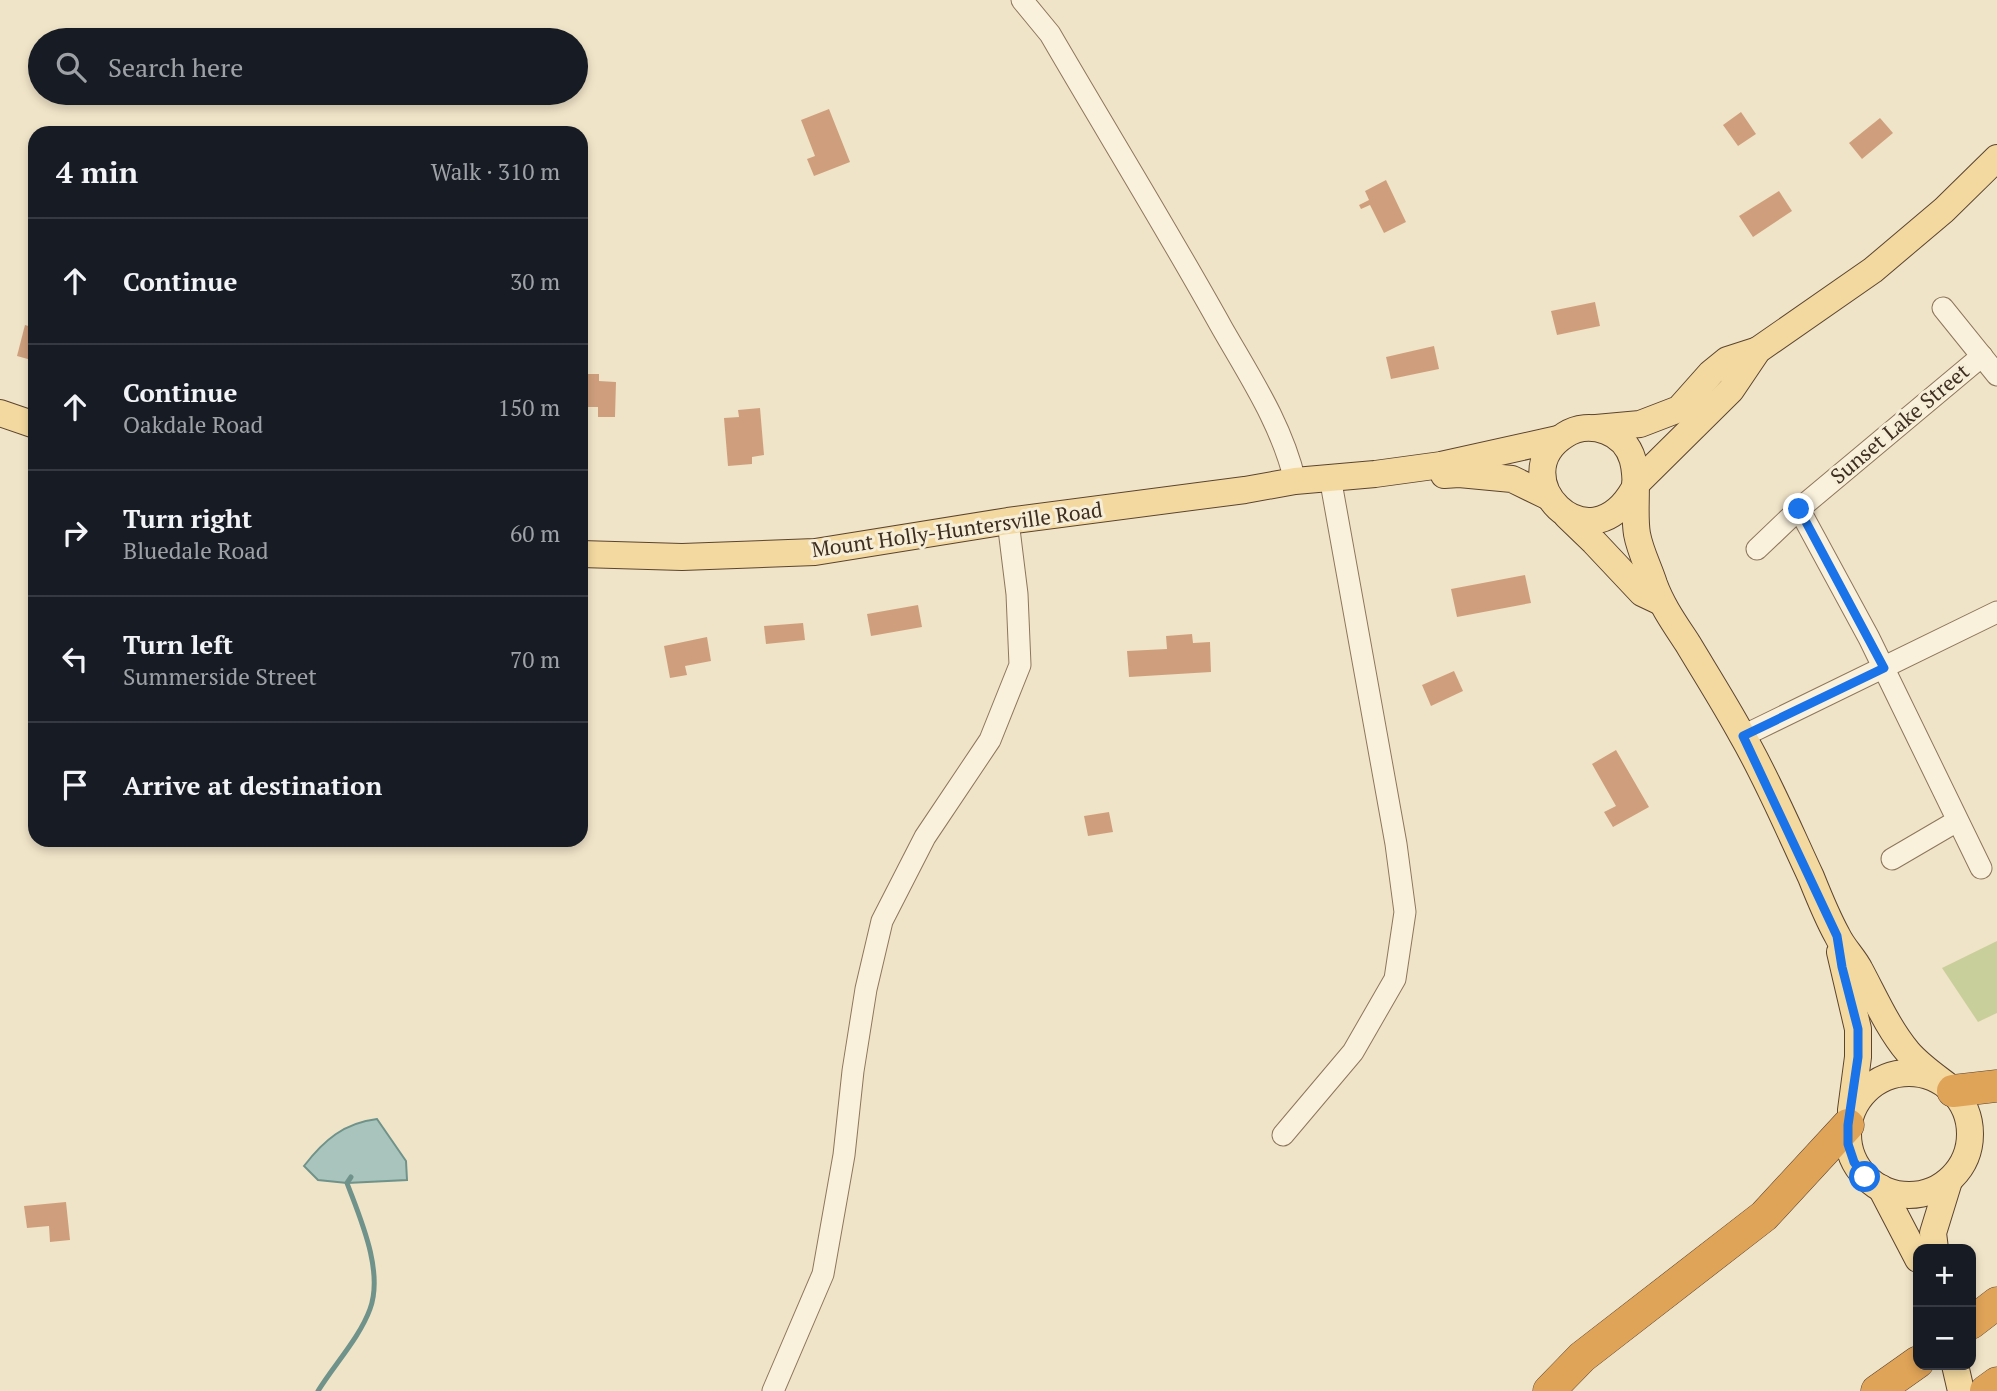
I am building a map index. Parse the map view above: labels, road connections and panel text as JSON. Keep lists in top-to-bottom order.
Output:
{
  "streets": {
    "main road": ["Mount Holly-Huntersville Road"],
    "street": ["Sunset Lake Street"]
  },
  "page": {
    "search": "Search here",
    "heading": ["4 min", "Walk · 310 m"],
    "list": [
      ["Continue", "30 m"],
      ["Continue", "Oakdale Road", "150 m"],
      ["Turn right", "Bluedale Road", "60 m"],
      ["Turn left", "Summerside Street", "70 m"],
      "Arrive at destination"
    ],
    "map_buttons": ["+", "−"]
  }
}
